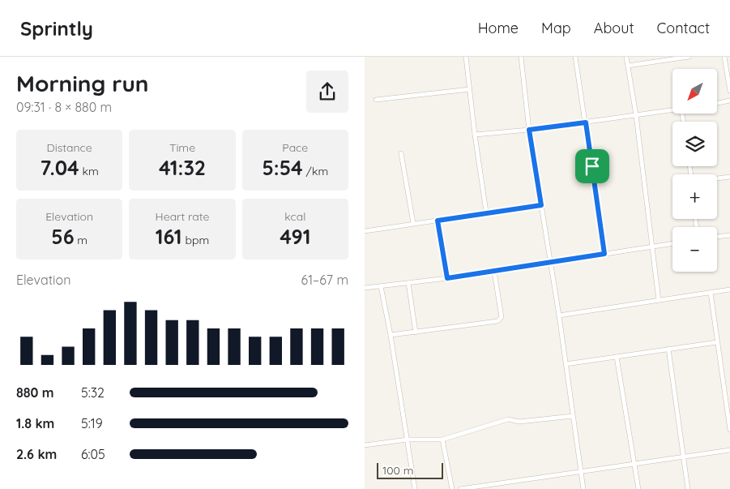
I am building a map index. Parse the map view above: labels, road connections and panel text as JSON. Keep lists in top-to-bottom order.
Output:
{
  "scale_bar": "100 m",
  "north": "bottom left",
  "page": {
    "header": "Sprintly",
    "nav": [
      "Home",
      "Map",
      "About",
      "Contact"
    ],
    "heading": ["Morning run", "09:31 · 8 × 880 m"],
    "map_buttons": ["+", "−"],
    "stats": [
      ["Distance", "7.04 km"],
      ["Time", "41:32"],
      ["Pace", "5:54 /km"],
      ["Elevation", "56 m"],
      ["Heart rate", "161 bpm"],
      ["kcal", "491"]
    ],
    "chart": ["Elevation", "61–67 m"],
    "list": [
      {
        "name": "880 m",
        "note": "5:32"
      },
      {
        "name": "1.8 km",
        "note": "5:19"
      },
      {
        "name": "2.6 km",
        "note": "6:05"
      }
    ],
    "scale": "100 m"
  }
}
